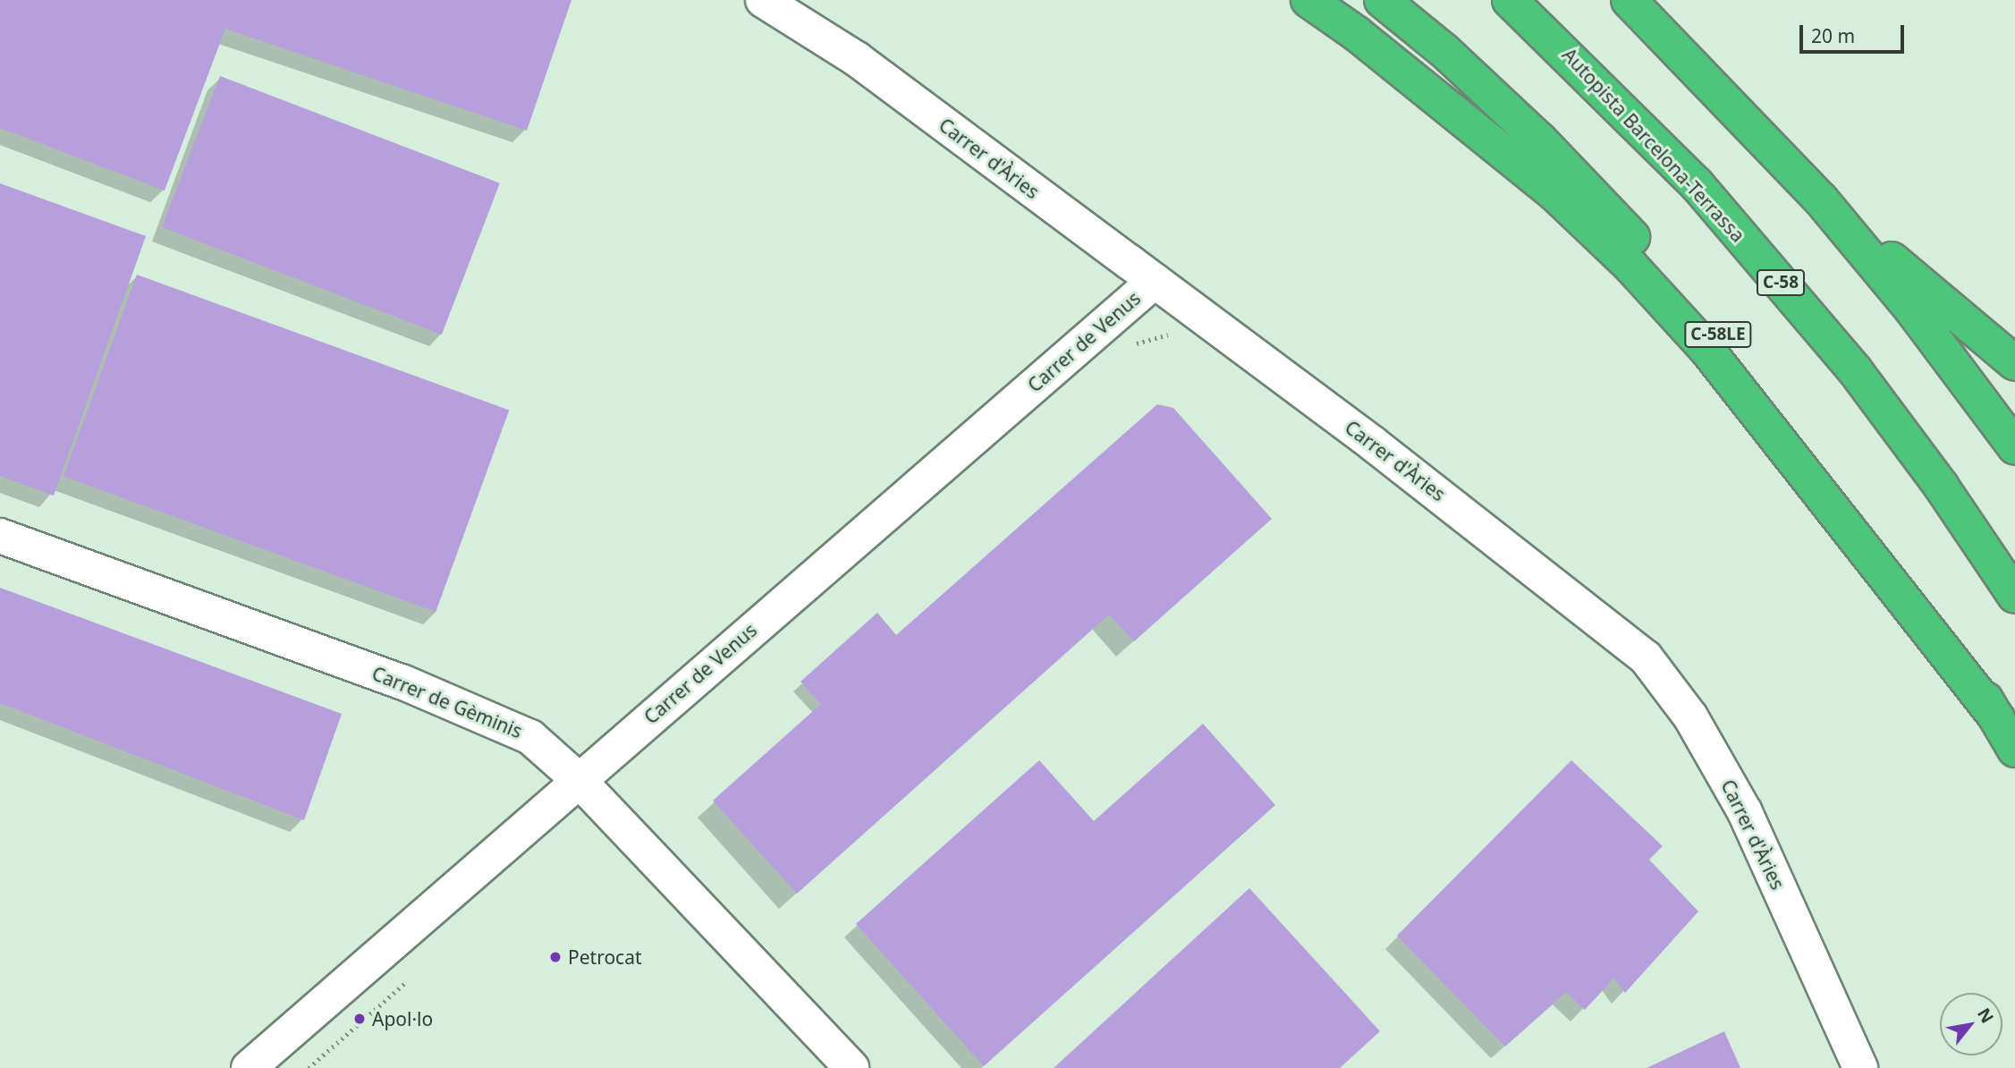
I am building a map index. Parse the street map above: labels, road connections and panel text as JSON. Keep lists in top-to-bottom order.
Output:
{
  "streets": {
    "highway": ["Autopista Barcelona-Terrassa", "C-58", "C-58LE"],
    "street": ["Carrer d'Àries", "Carrer de Venus", "Carrer de Gèminis"]
  },
  "crossings": [
    ["Carrer d'Àries", "Carrer de Venus"],
    ["Carrer de Venus", "Carrer de Gèminis"]
  ],
  "places": ["Petrocat", "Apol·lo"],
  "scale_bar": "20 m",
  "north": "top right"
}
